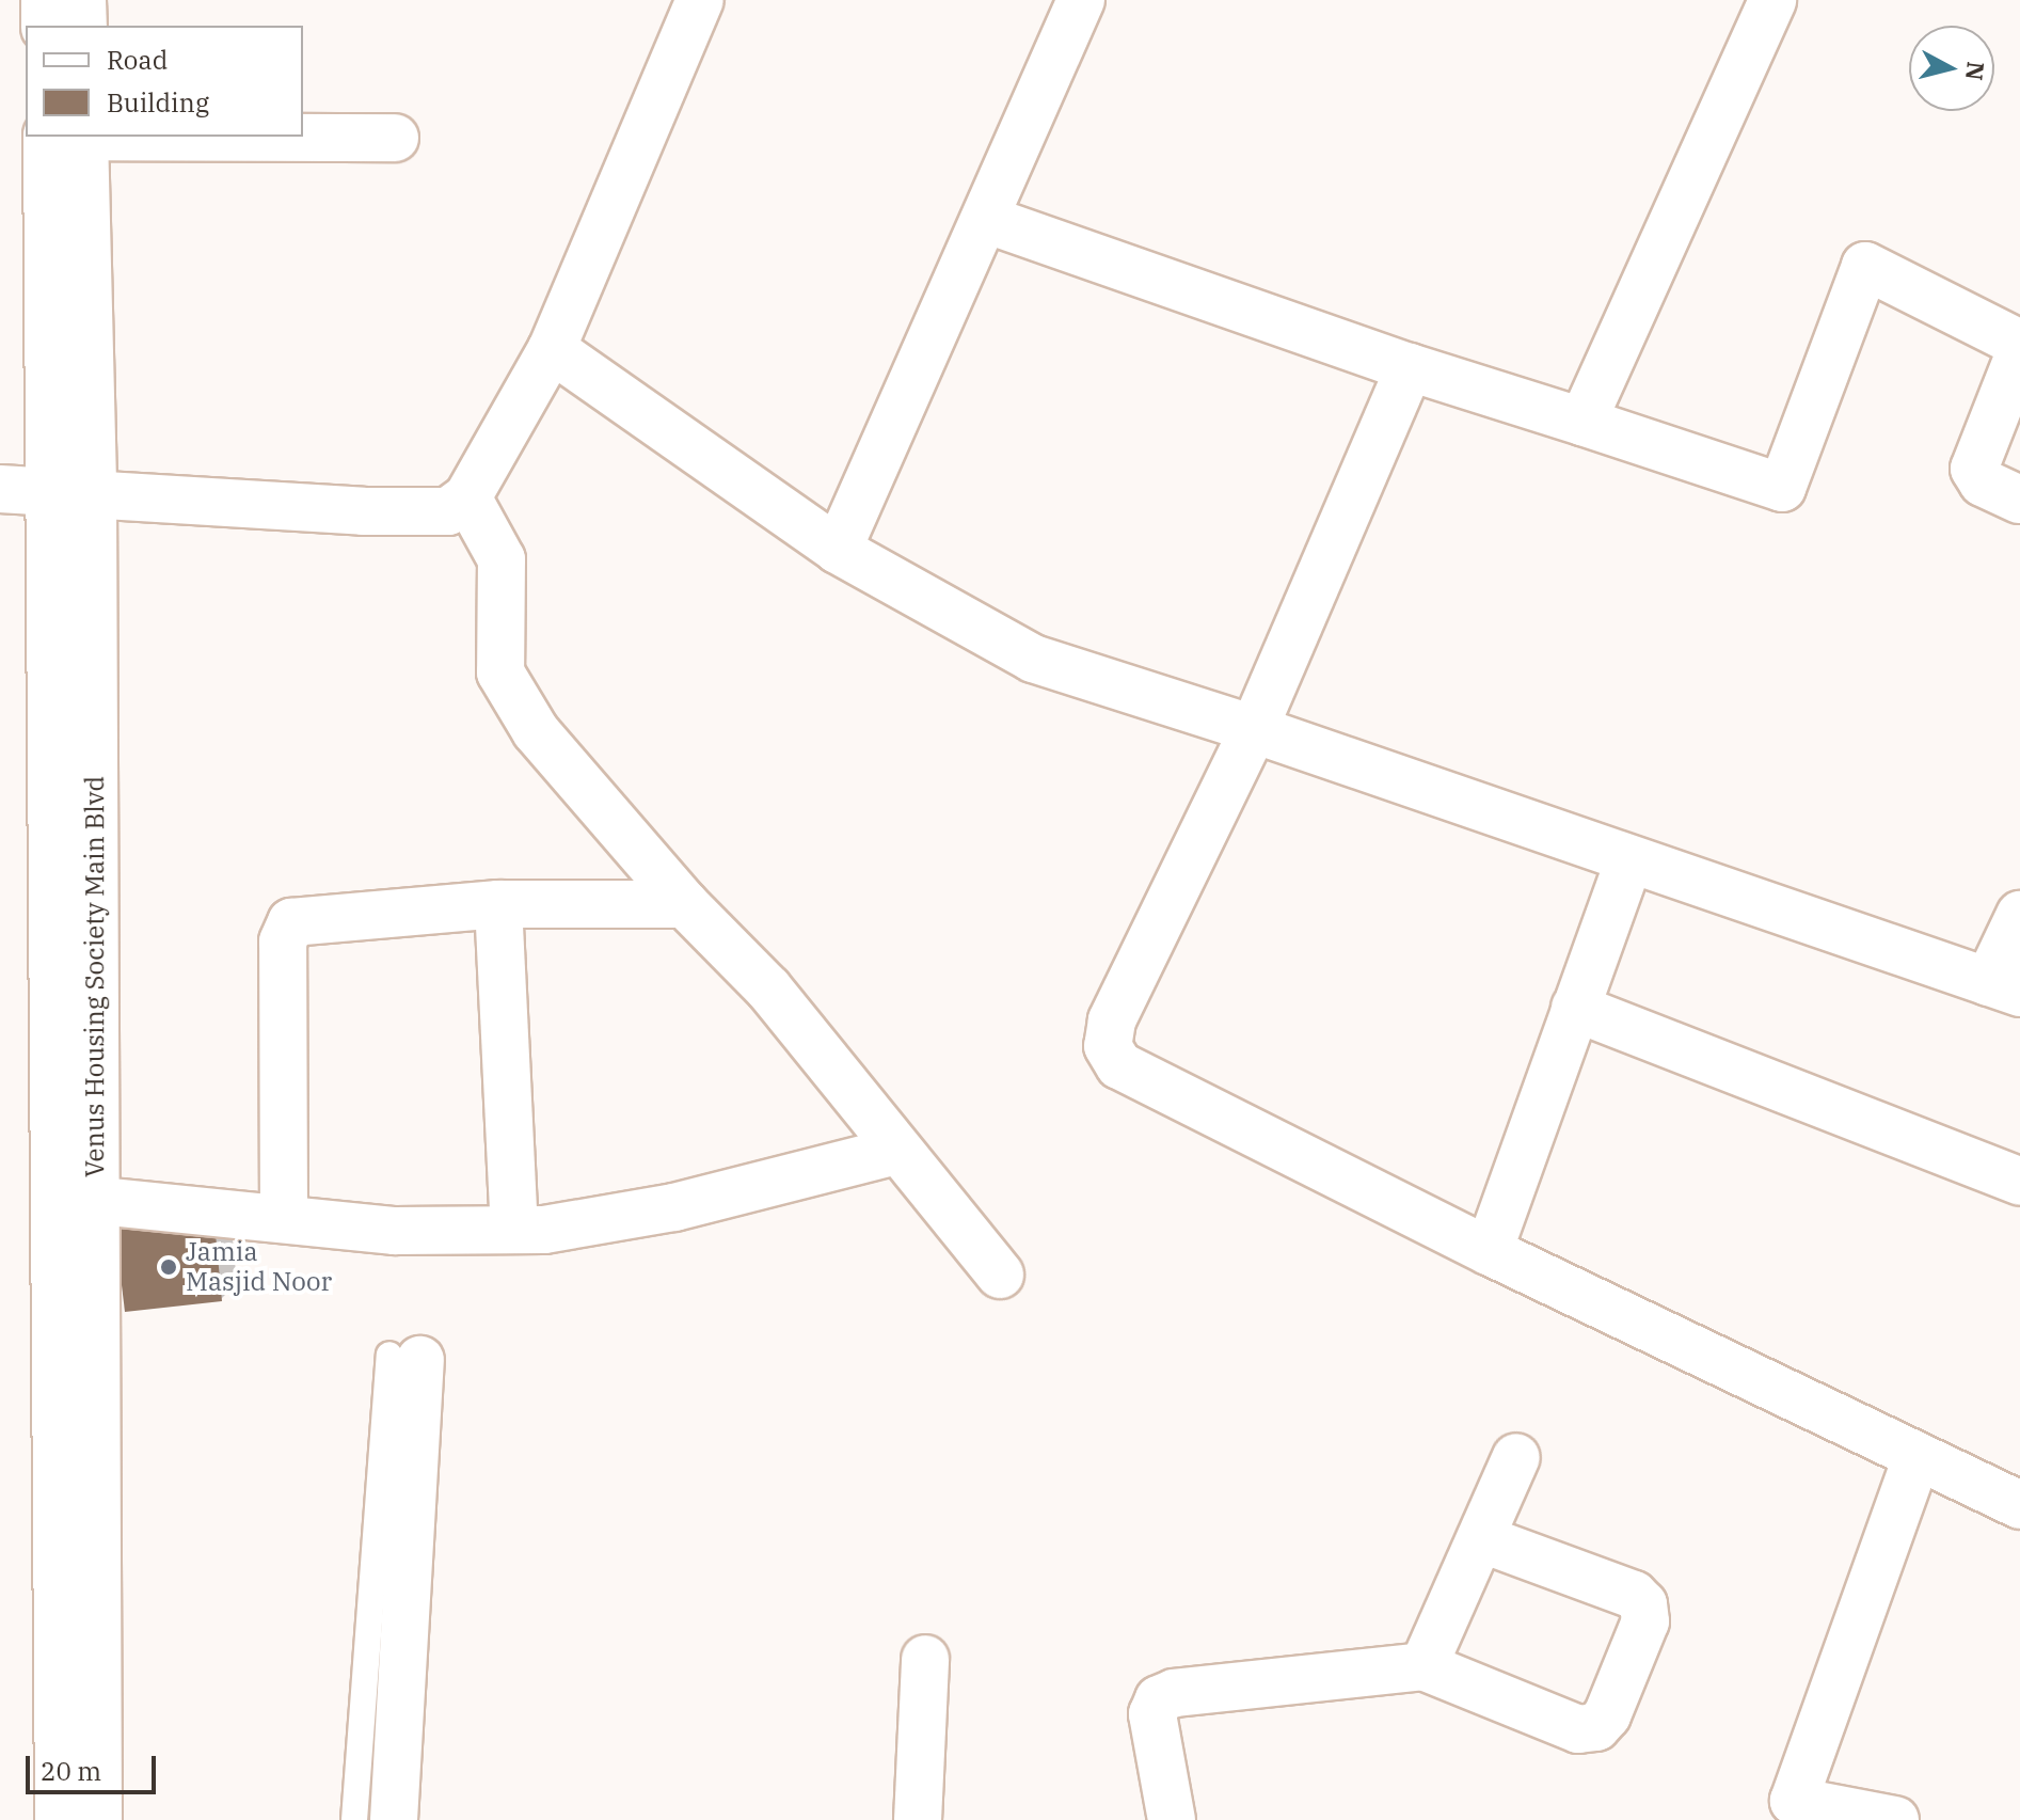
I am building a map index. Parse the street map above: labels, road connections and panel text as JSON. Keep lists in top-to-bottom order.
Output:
{
  "streets": {
    "street": ["Venus Housing Society Main Blvd"]
  },
  "places": ["Jamia Masjid Noor"],
  "legend": ["Road", "Building"],
  "scale_bar": "20 m",
  "north": "right"
}
